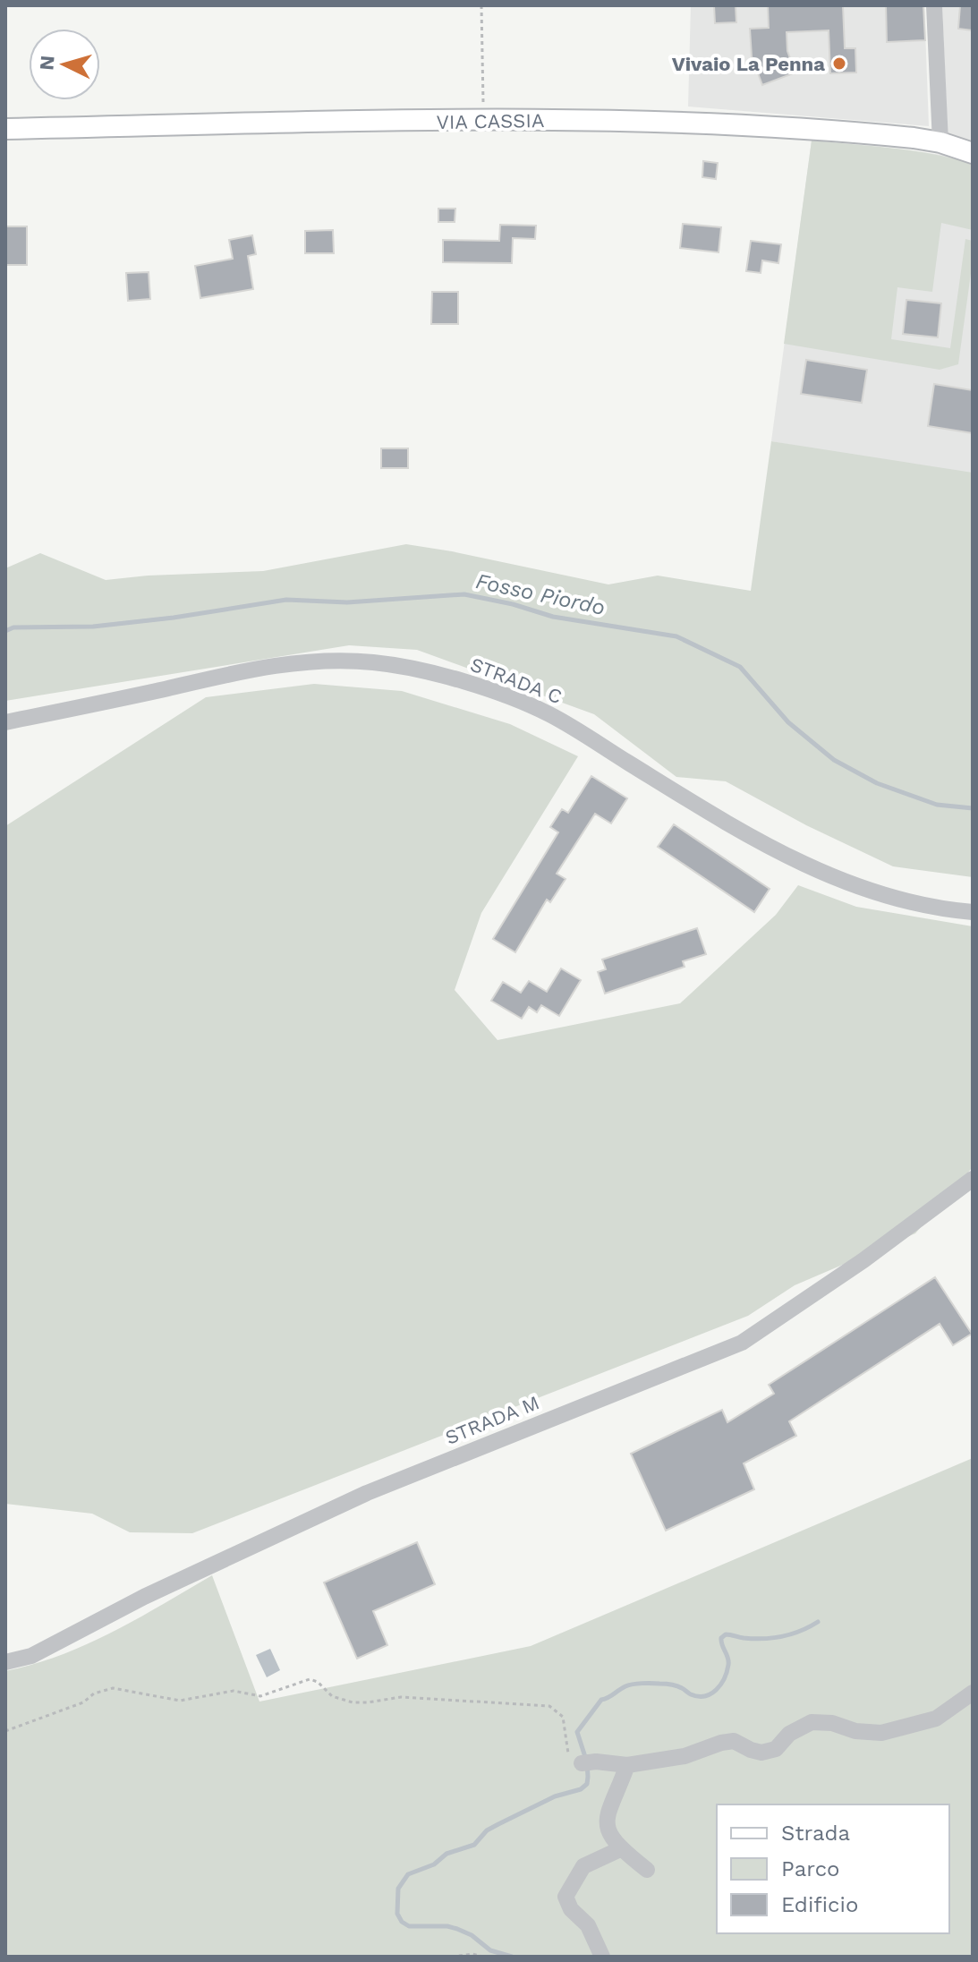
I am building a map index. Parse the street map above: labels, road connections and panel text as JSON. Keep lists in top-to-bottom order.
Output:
{
  "streets": {
    "main road": ["VIA CASSIA"],
    "street": ["STRADA C", "STRADA M"]
  },
  "water": ["Fosso Piordo"],
  "places": ["Vivaio La Penna"],
  "legend": ["Strada", "Parco", "Edificio"],
  "north": "left"
}
